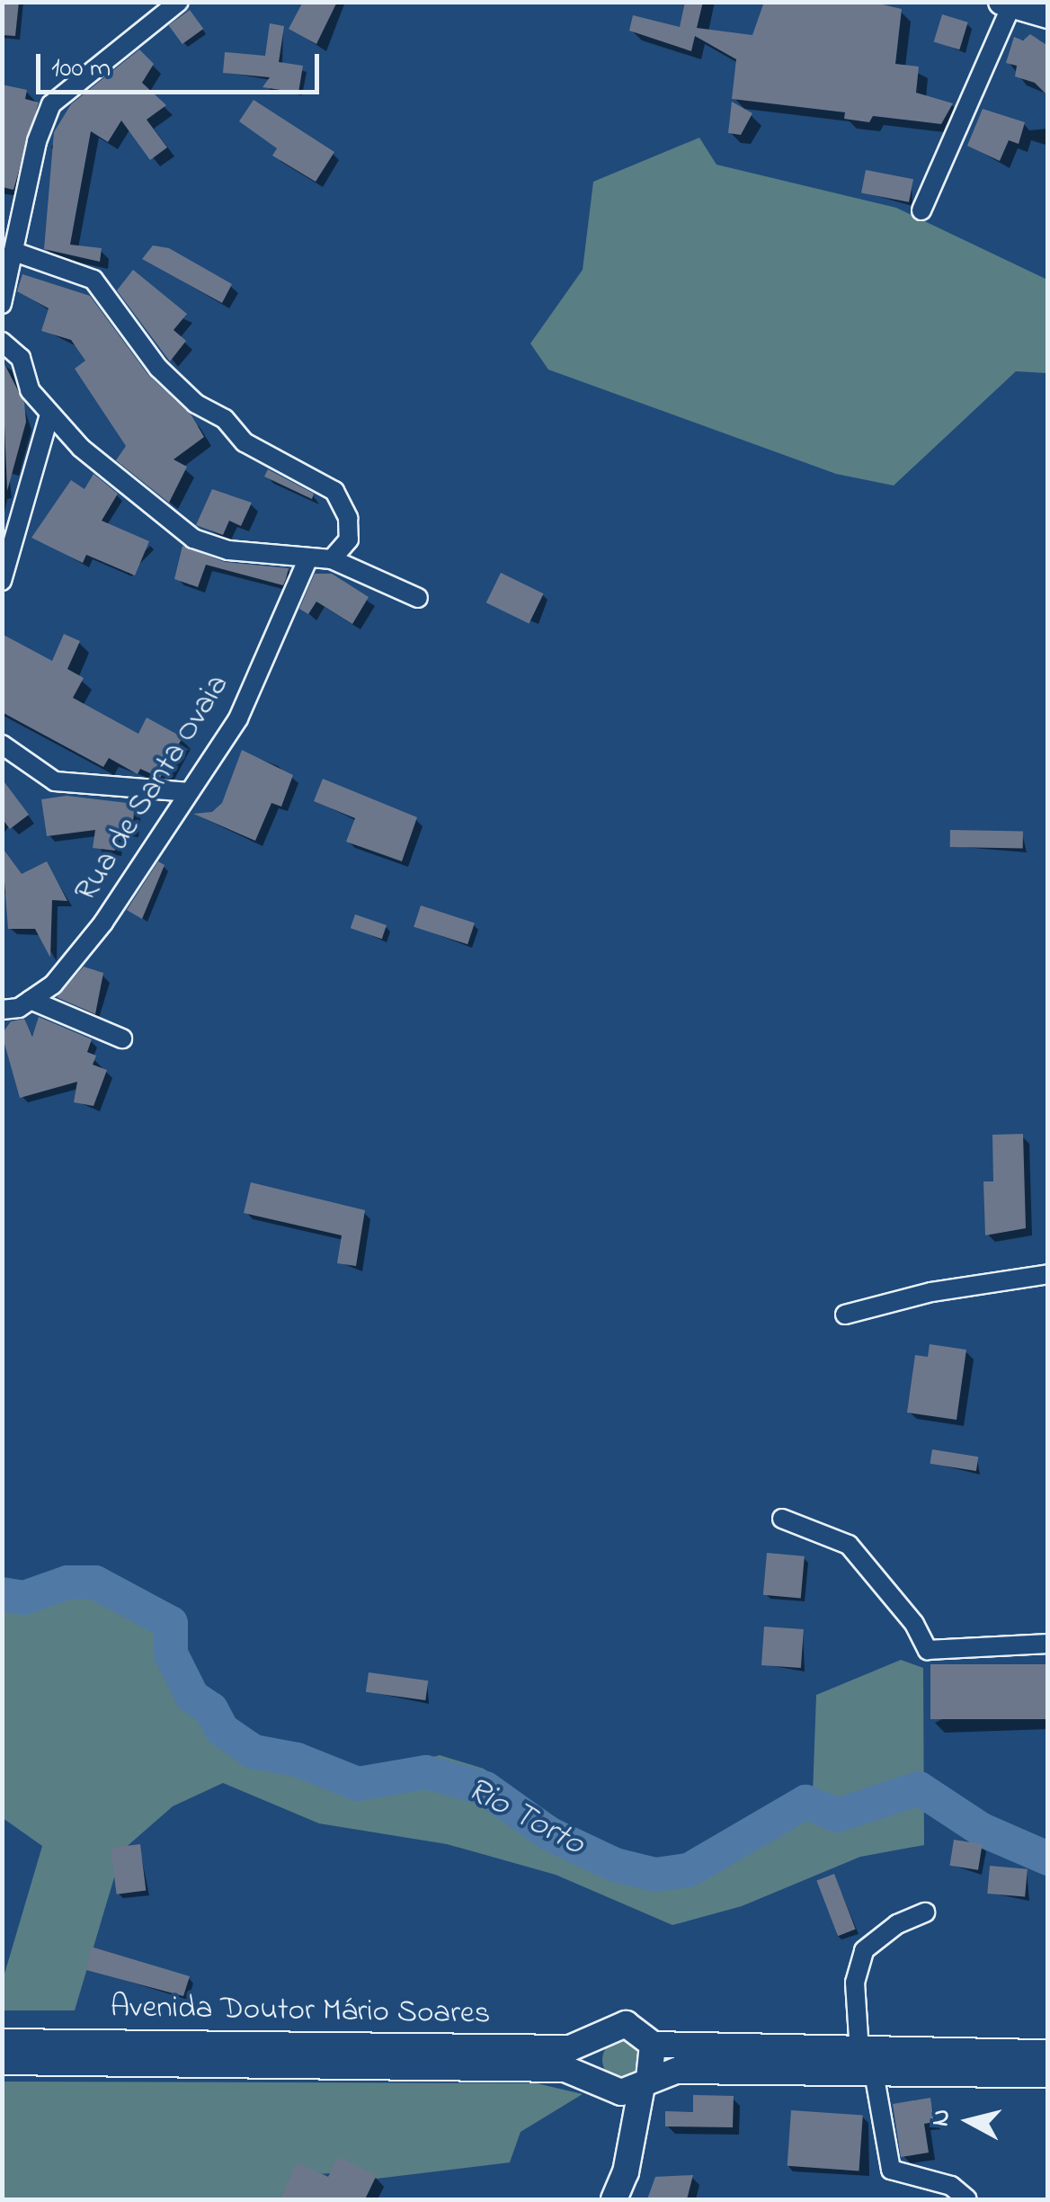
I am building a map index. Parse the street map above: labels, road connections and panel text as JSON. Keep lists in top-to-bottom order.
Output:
{
  "streets": {
    "main road": ["Avenida Doutor Mário Soares"],
    "street": ["Rua de Santa Ovaia"]
  },
  "water": ["Rio Torto"],
  "scale_bar": "100 m",
  "north": "left"
}
